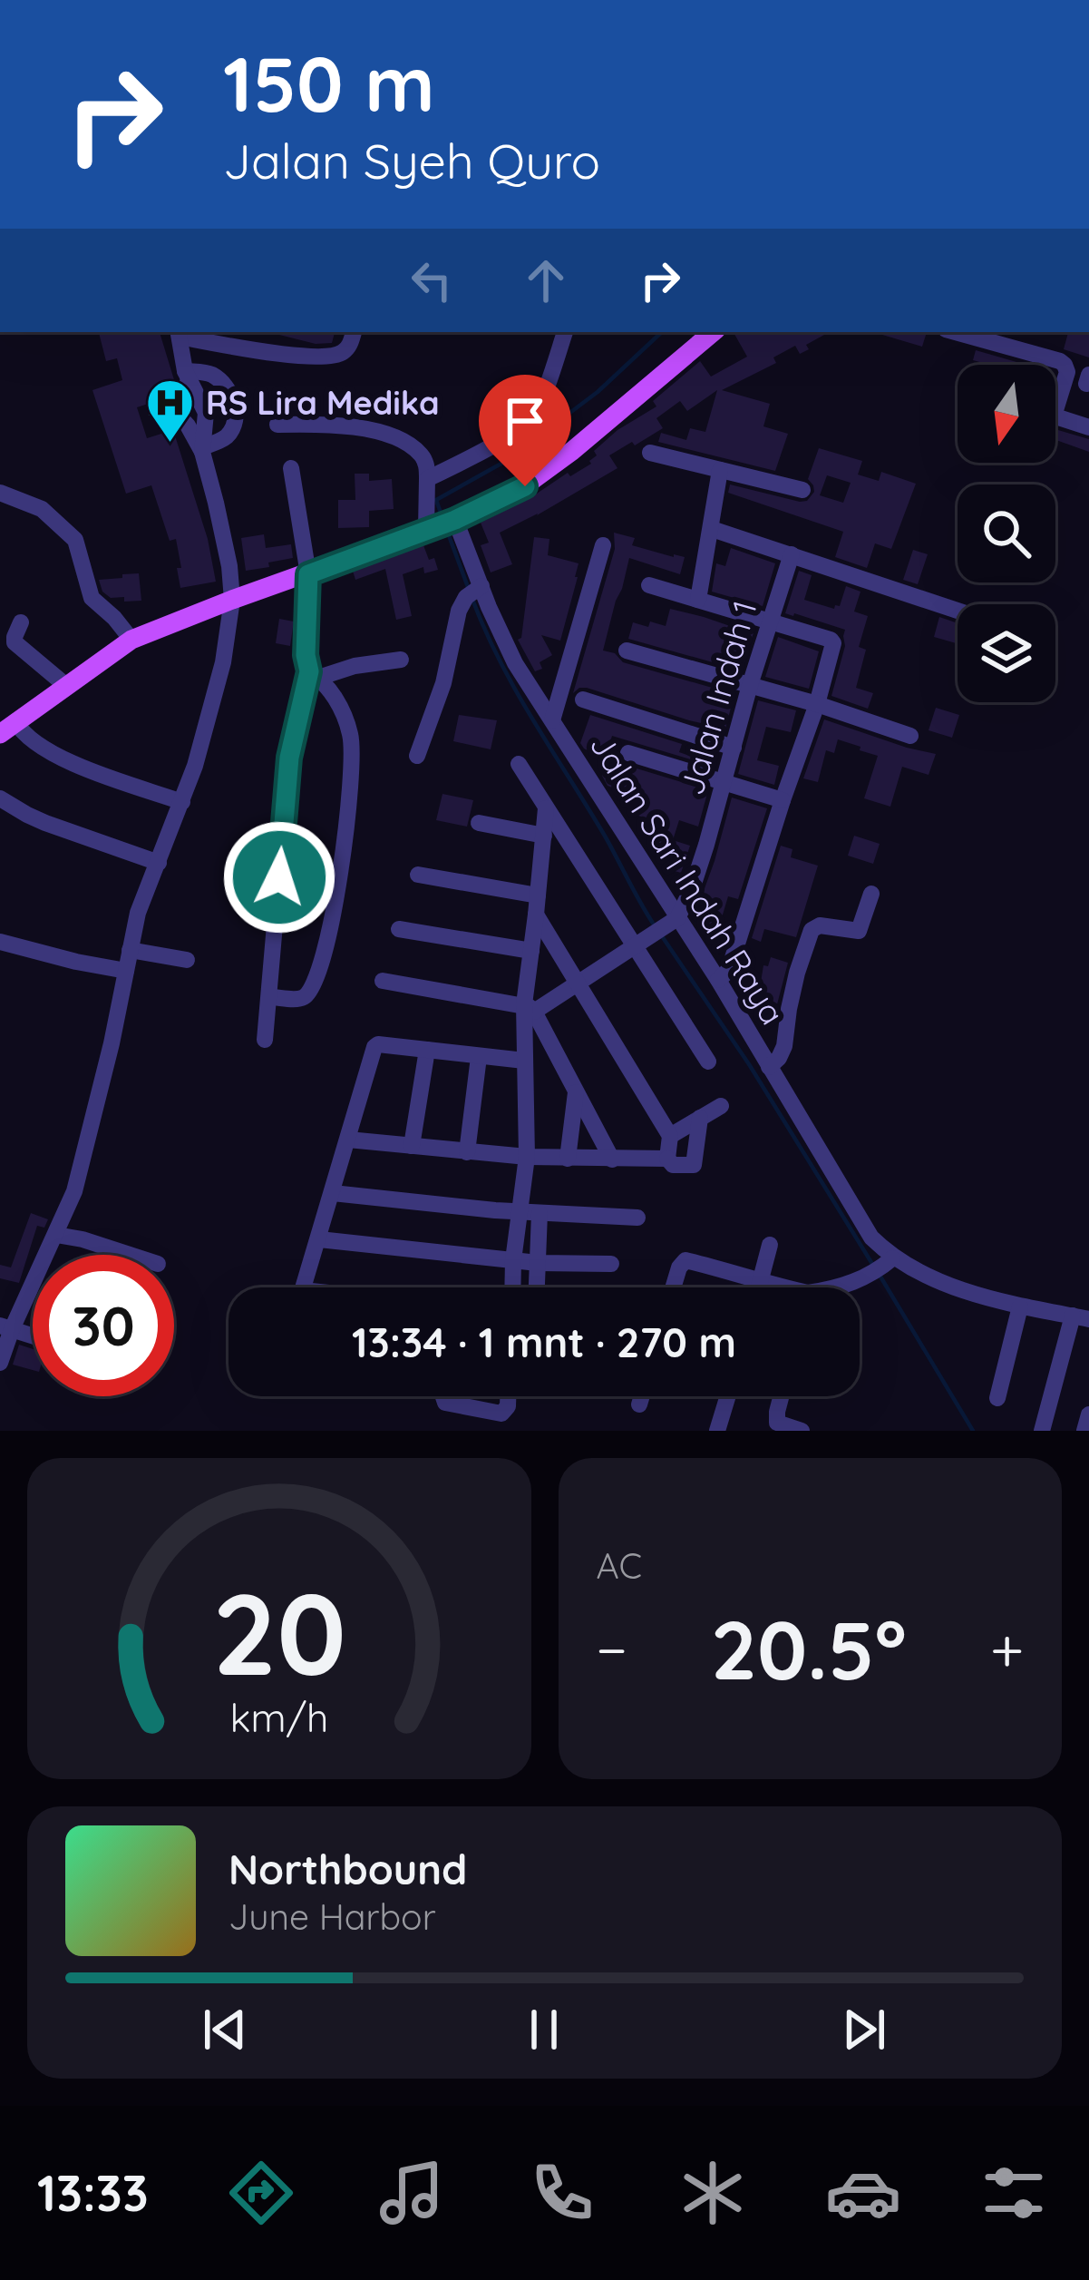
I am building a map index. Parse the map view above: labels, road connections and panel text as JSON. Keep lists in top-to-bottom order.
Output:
{
  "streets": {
    "street": ["Jalan Indah 1", "Jalan Sari Indah Raya"]
  },
  "crossings": [
    ["Jalan Indah 1", "Jalan Sari Indah Raya"]
  ],
  "places": {
    "hospital": ["RS Lira Medika"]
  },
  "north": "bottom",
  "page": {
    "turn": ["150 m", "Jalan Syeh Quro"],
    "limit": "30",
    "trip": "13:34 · 1 mnt · 270 m",
    "tile": "AC",
    "heat": ["−", "20.5°", "+"],
    "song": ["Northbound", "June Harbor"],
    "tabs": "13:33",
    "gauge": ["20", "km/h"]
  }
}
